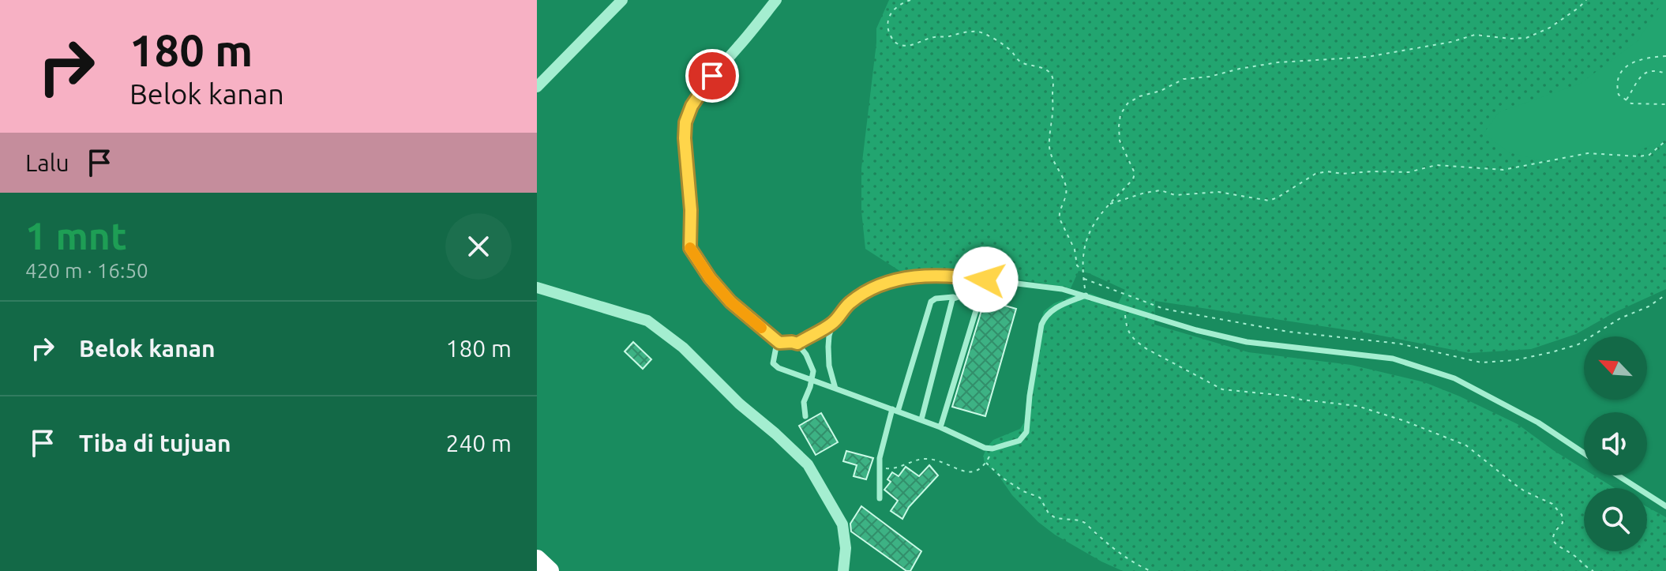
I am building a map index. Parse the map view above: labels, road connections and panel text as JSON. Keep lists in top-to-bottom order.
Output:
{
  "north": "top left",
  "page": {
    "turn": ["180 m", "Belok kanan"],
    "then": "Lalu",
    "heading": ["1 mnt", "420 m · 16:50"],
    "list": [
      {
        "name": "Belok kanan",
        "value": "180 m"
      },
      {
        "name": "Tiba di tujuan",
        "value": "240 m"
      }
    ]
  }
}
